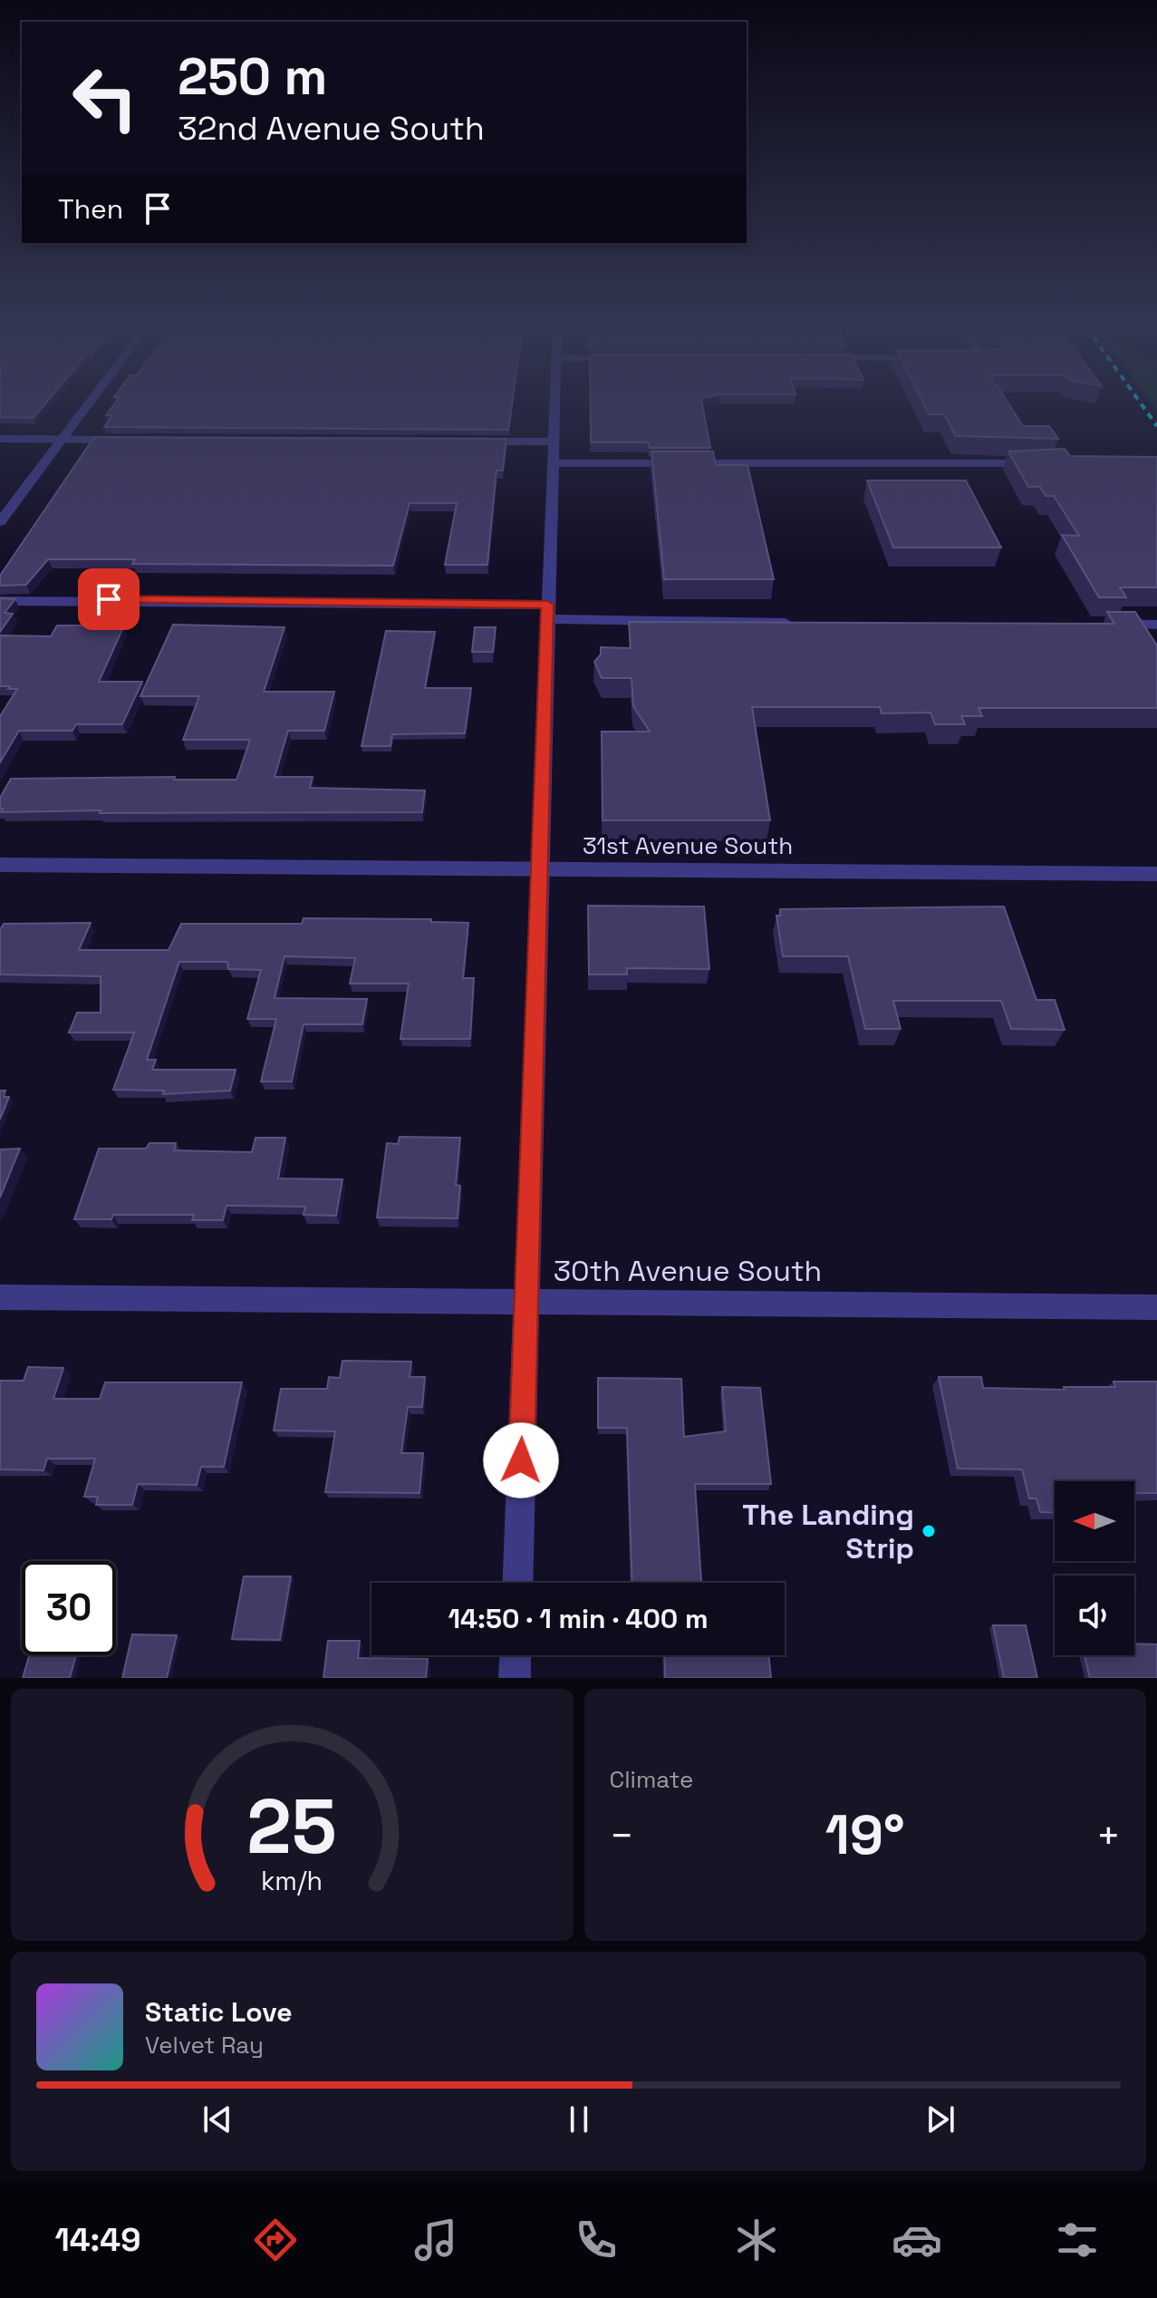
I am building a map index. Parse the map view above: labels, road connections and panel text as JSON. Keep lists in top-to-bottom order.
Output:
{
  "streets": {
    "street": ["31st Avenue South", "30th Avenue South"]
  },
  "places": ["The Landing Strip"],
  "north": "left",
  "page": {
    "turn": ["250 m", "32nd Avenue South"],
    "then": "Then",
    "limit": "30",
    "trip": "14:50 · 1 min · 400 m",
    "tile": "Climate",
    "heat": ["−", "19°", "+"],
    "song": ["Static Love", "Velvet Ray"],
    "tabs": "14:49",
    "gauge": ["25", "km/h"]
  }
}
